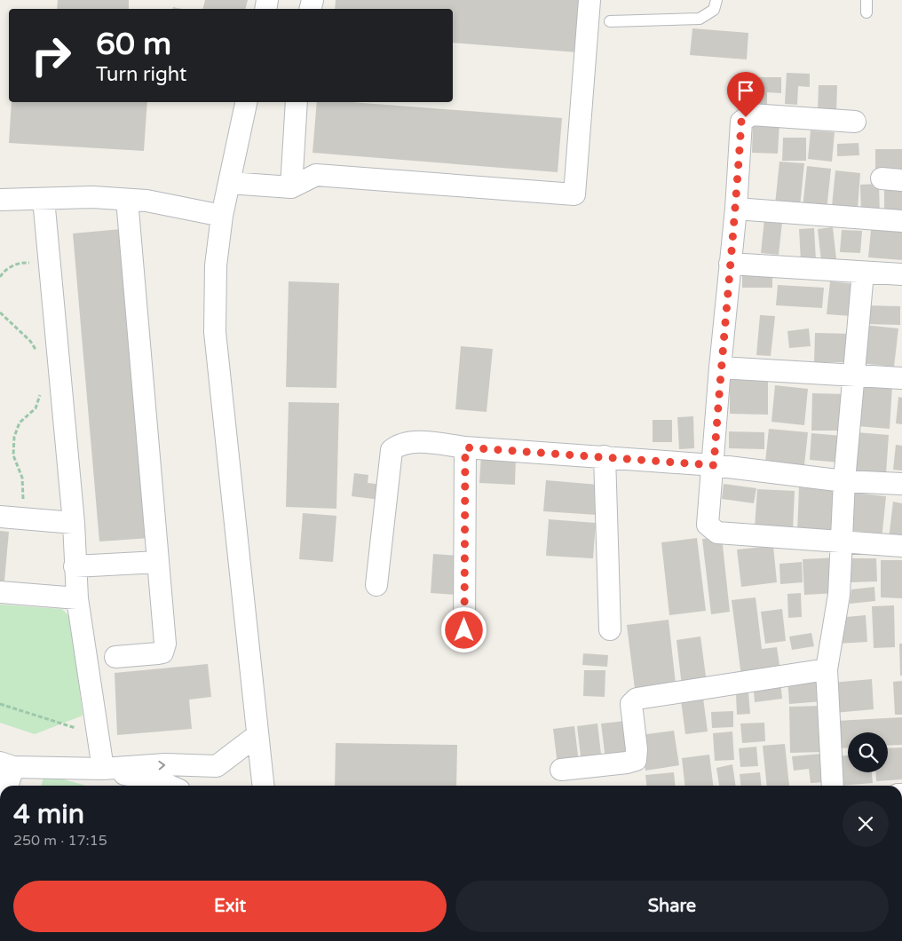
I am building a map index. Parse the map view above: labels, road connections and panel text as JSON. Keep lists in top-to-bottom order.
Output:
{
  "page": {
    "turn": ["60 m", "Turn right"],
    "heading": ["4 min", "250 m · 17:15"],
    "buttons": ["Exit", "Share"]
  }
}
